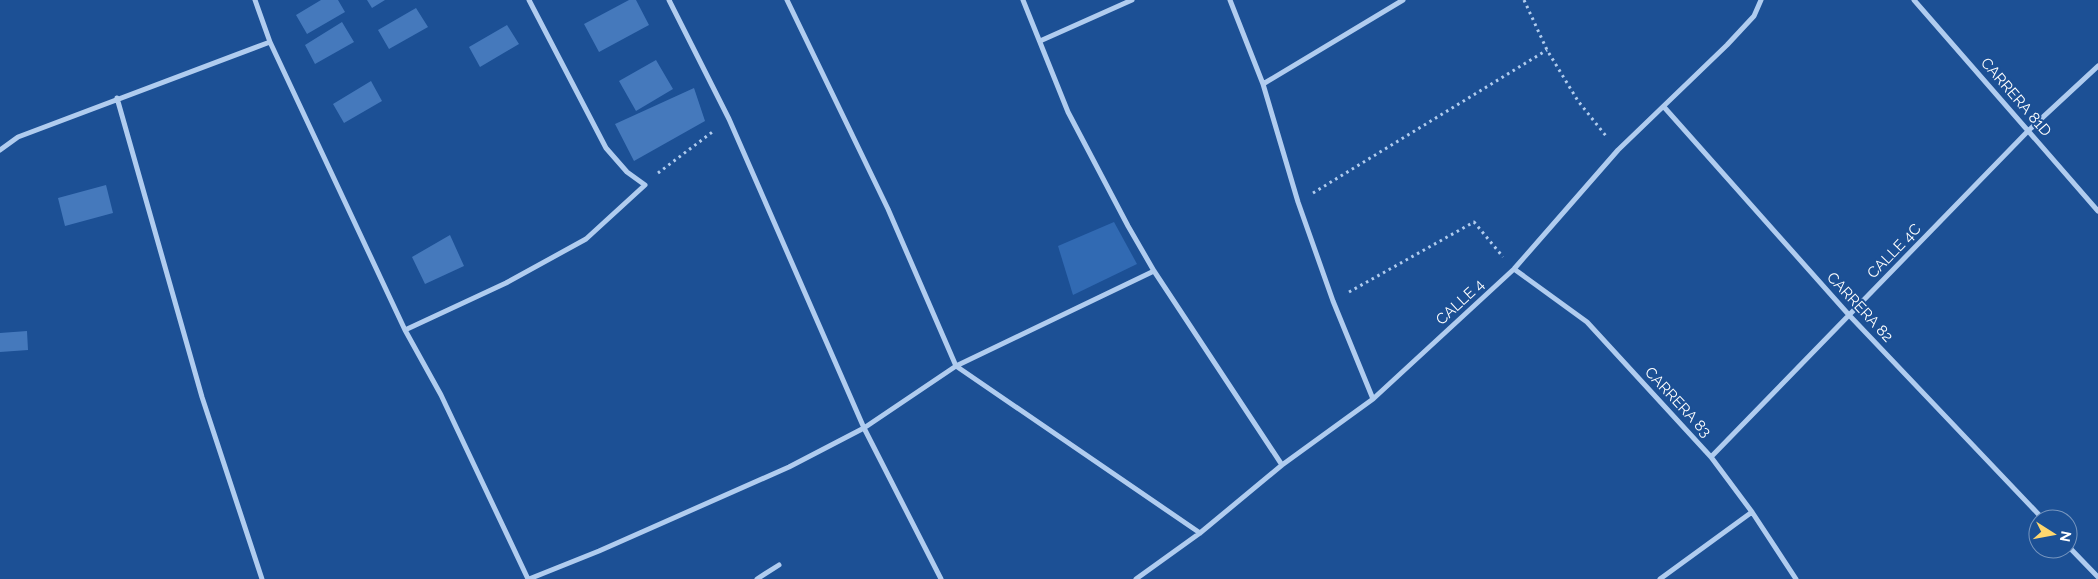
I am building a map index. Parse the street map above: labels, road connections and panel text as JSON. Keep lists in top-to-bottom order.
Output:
{
  "streets": {
    "street": [
      "CARRERA 81D",
      "CALLE 4C",
      "CALLE 4",
      "CARRERA 82",
      "CARRERA 83"
    ]
  },
  "crossings": [
    ["CARRERA 81D", "CALLE 4C"],
    ["CALLE 4C", "CARRERA 82"],
    ["CALLE 4C", "CARRERA 83"],
    ["CALLE 4", "CARRERA 82"],
    ["CALLE 4", "CARRERA 83"]
  ],
  "north": "right"
}
